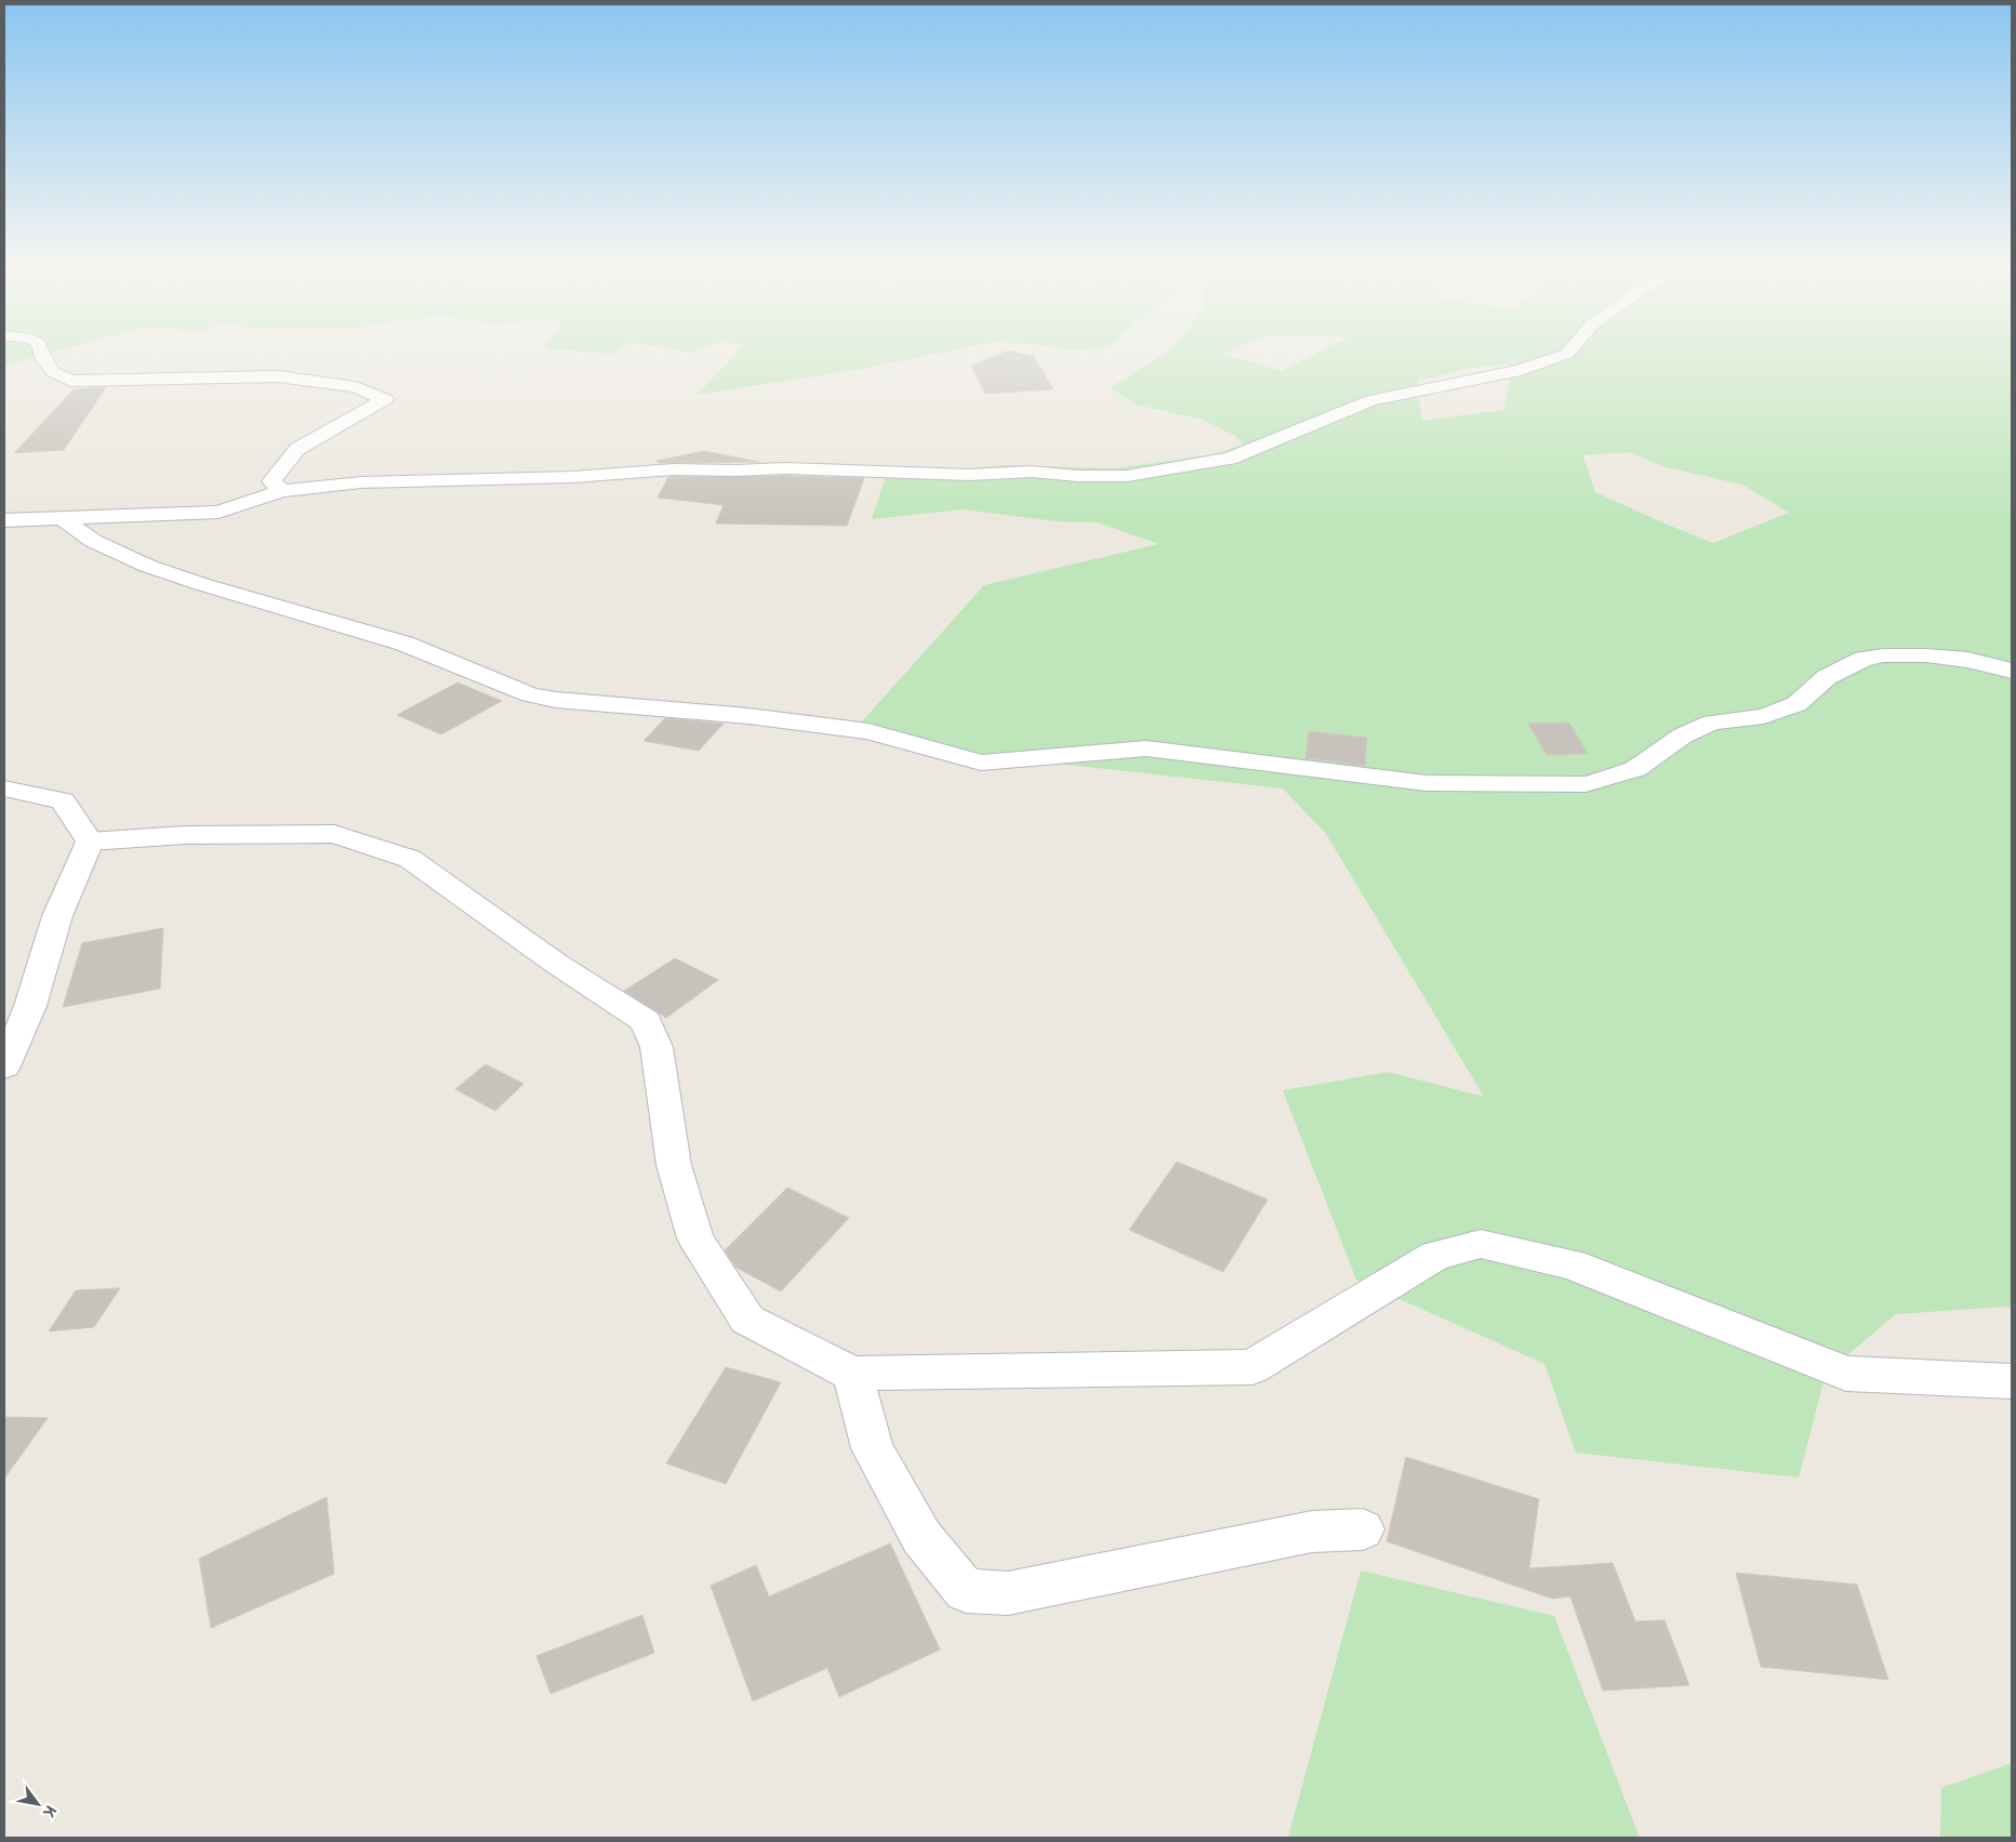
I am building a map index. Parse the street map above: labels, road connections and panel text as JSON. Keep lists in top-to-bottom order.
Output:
{
  "north": "bottom right"
}
